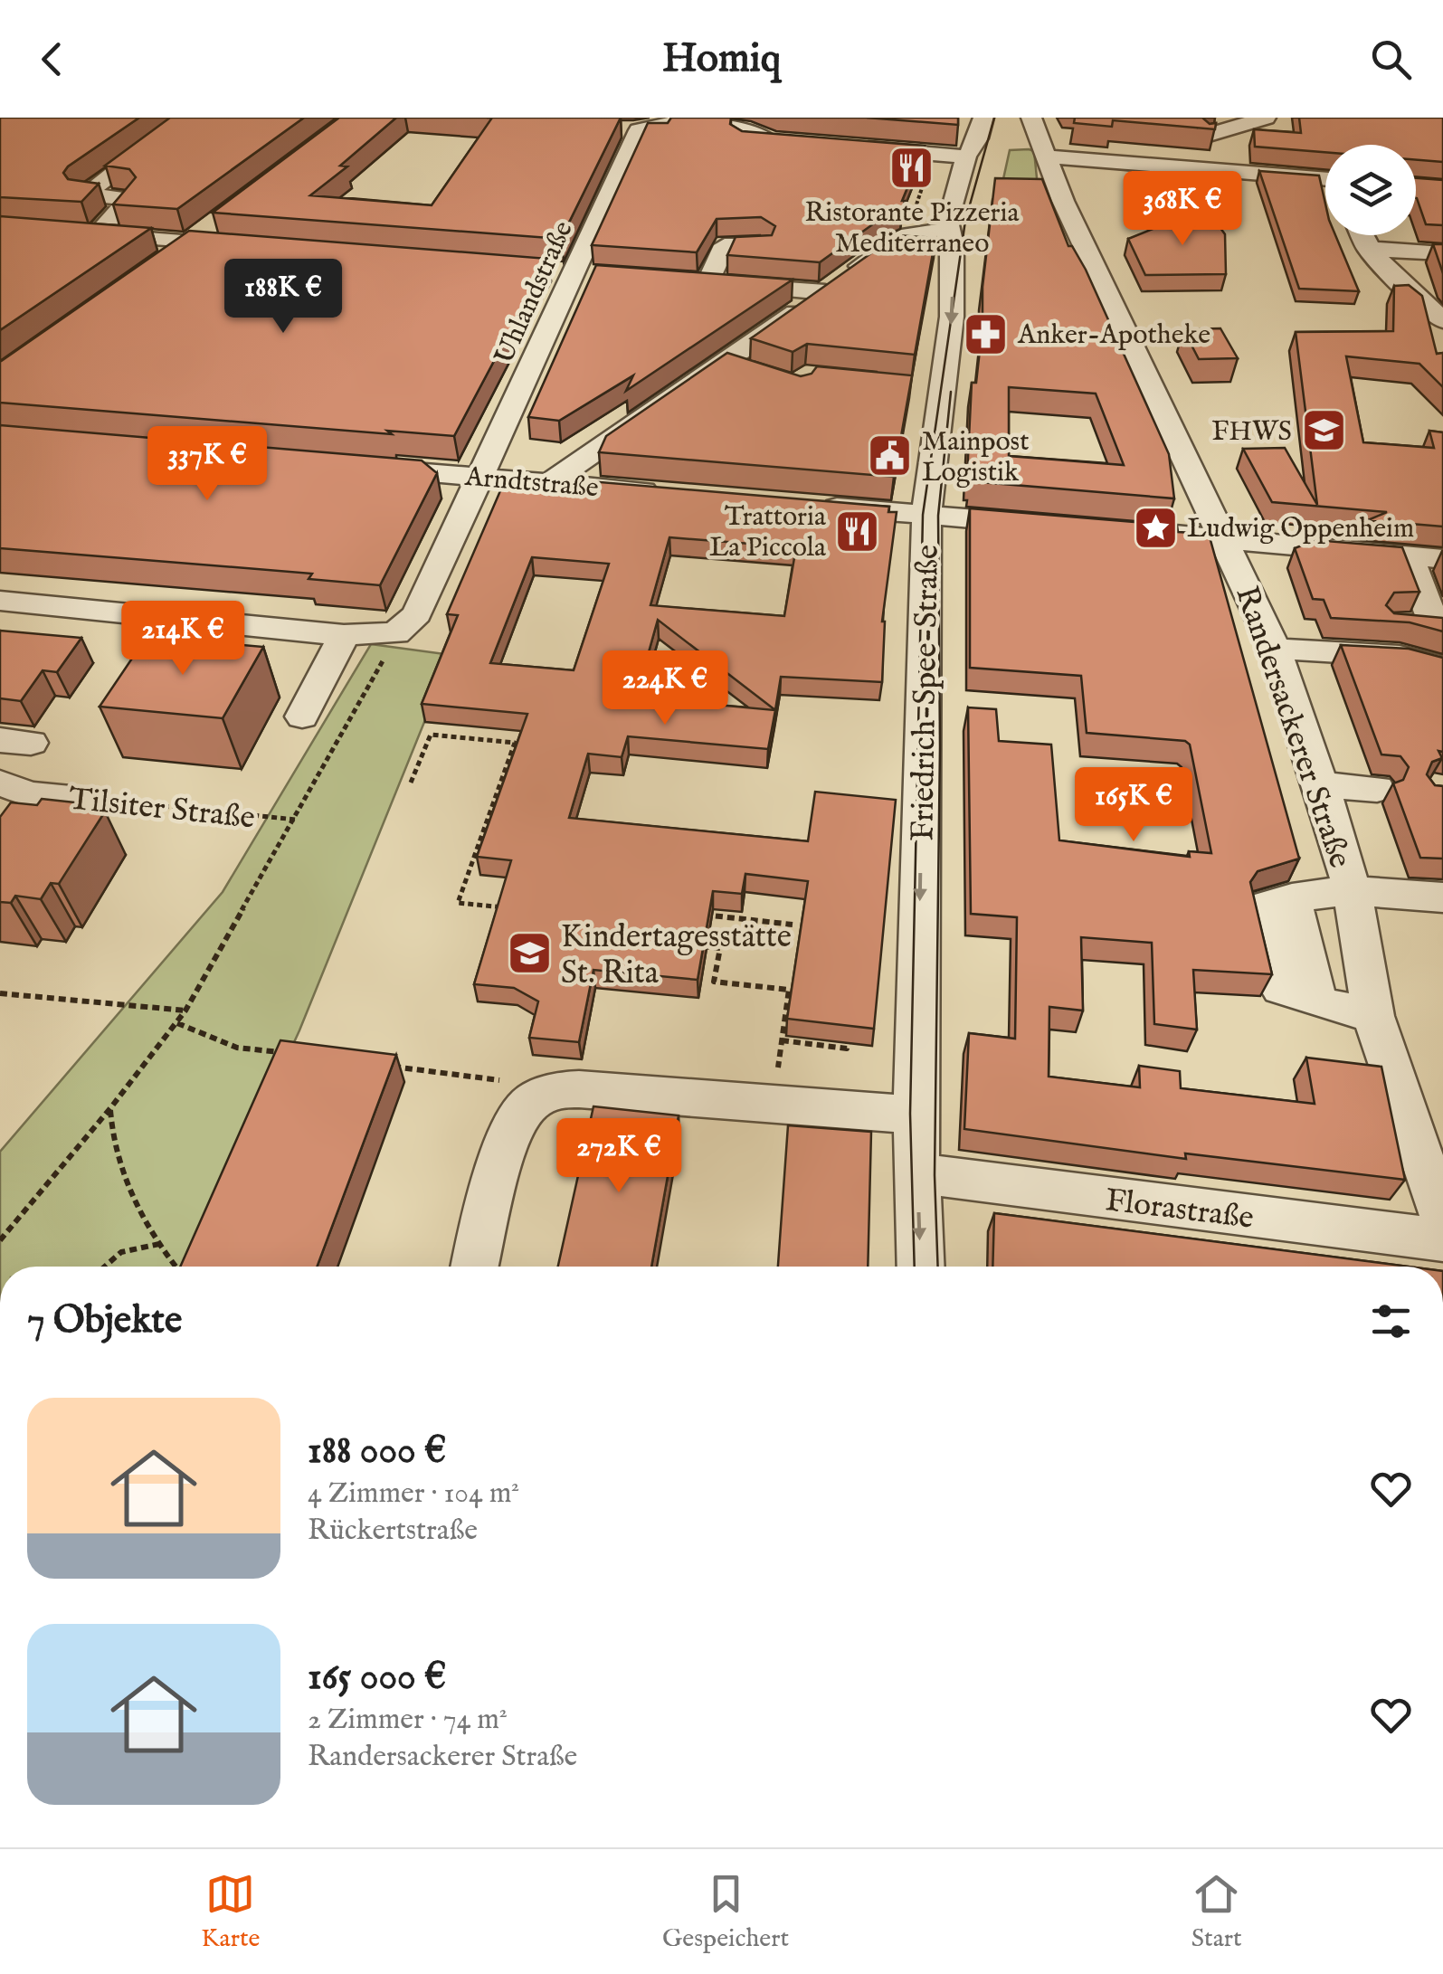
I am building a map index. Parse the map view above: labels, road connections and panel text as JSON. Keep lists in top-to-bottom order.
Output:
{
  "streets": {
    "street": [
      "Uhlandstraße",
      "Arndtstraße",
      "Friedrich-Spee-Straße",
      "Randersackerer Straße",
      "Tilsiter Straße",
      "Florastraße"
    ]
  },
  "crossings": [
    ["Uhlandstraße", "Arndtstraße"],
    ["Friedrich-Spee-Straße", "Florastraße"]
  ],
  "one_way": ["Friedrich-Spee-Straße"],
  "places": {
    "restaurant": ["Ristorante Pizzeria Mediterraneo", "Trattoria La Piccola"],
    "pharmacy": ["Anker-Apotheke"],
    "school or university": ["FHWS", "Kindertagesstätte St. Rita"],
    "public building": ["Mainpost Logistik"],
    "place": ["Ludwig Oppenheim"]
  },
  "page": {
    "header": "Homiq",
    "price": [
      "368K €",
      "188K €",
      "337K €",
      "214K €",
      "224K €",
      "165K €",
      "272K €"
    ],
    "heading": "7 Objekte",
    "list": [
      {
        "name": "188 000 €",
        "note": "4 Zimmer · 104 m² · Rückertstraße"
      },
      {
        "name": "165 000 €",
        "note": "2 Zimmer · 74 m² · Randersackerer Straße"
      }
    ],
    "tabs": ["Karte", "Gespeichert", "Start"]
  }
}
